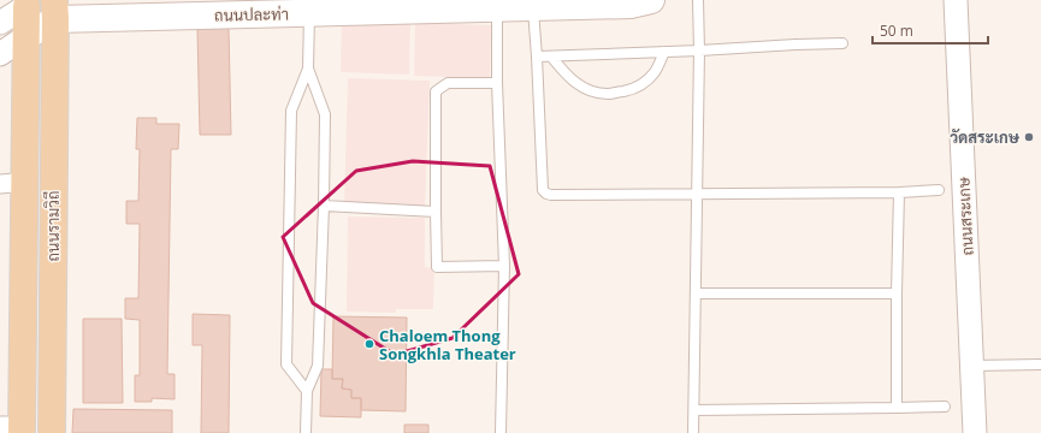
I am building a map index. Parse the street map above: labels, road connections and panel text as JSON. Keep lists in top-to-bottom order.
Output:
{
  "streets": {
    "main road": ["ถนนปละท่า", "ถนนรามวิถี"],
    "street": ["ถนนสระเกษ"]
  },
  "crossings": [
    ["ถนนปละท่า", "ถนนรามวิถี"]
  ],
  "places": ["วัดสระเกษ", "Chaloem Thong Songkhla Theater"],
  "scale_bar": "50 m"
}
